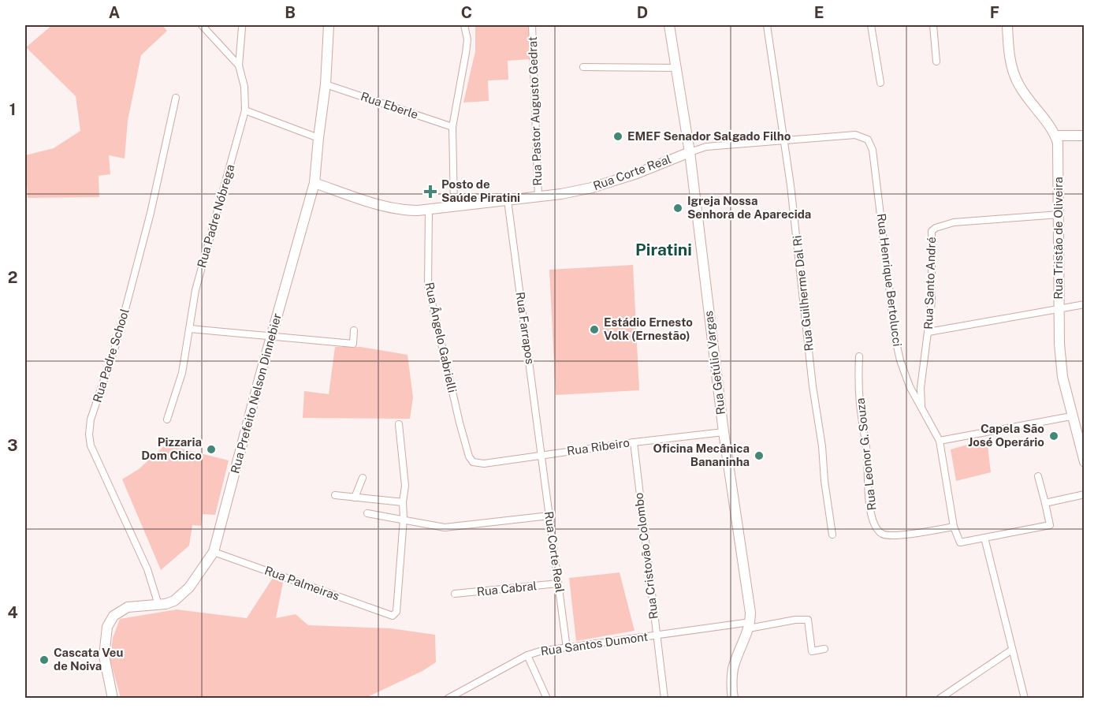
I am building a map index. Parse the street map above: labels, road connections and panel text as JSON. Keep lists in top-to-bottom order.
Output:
{
  "streets": {
    "street": [
      "Rua Eberle",
      "Rua Pastor Augusto Gedrat",
      "Rua Corte Real",
      "Rua Padre Nóbrega",
      "Rua Tristão de Oliveira",
      "Rua Henrique Bertolucci",
      "Rua Santo André",
      "Rua Guilherme Dal Ri",
      "Rua Farrapos",
      "Rua Ângelo Gabrielli",
      "Rua Padre School",
      "Rua Getúlio Vargas",
      "Rua Prefeito Nelson Dinnebier",
      "Rua Ribeiro",
      "Rua Leonor G. Souza",
      "Rua Cristovão Colombo",
      "Rua Palmeiras",
      "Rua Cabral",
      "Rua Santos Dumont"
    ]
  },
  "crossings": [
    ["Rua Eberle", "Rua Prefeito Nelson Dinnebier"],
    ["Rua Pastor Augusto Gedrat", "Rua Corte Real"],
    ["Rua Corte Real", "Rua Henrique Bertolucci"],
    ["Rua Corte Real", "Rua Guilherme Dal Ri"],
    ["Rua Corte Real", "Rua Farrapos"],
    ["Rua Corte Real", "Rua Ângelo Gabrielli"],
    ["Rua Corte Real", "Rua Getúlio Vargas"],
    ["Rua Corte Real", "Rua Prefeito Nelson Dinnebier"],
    ["Rua Corte Real", "Rua Ribeiro"],
    ["Rua Corte Real", "Rua Cabral"],
    ["Rua Corte Real", "Rua Santos Dumont"],
    ["Rua Tristão de Oliveira", "Rua Santo André"],
    ["Rua Henrique Bertolucci", "Rua Santo André"],
    ["Rua Henrique Bertolucci", "Rua Leonor G. Souza"],
    ["Rua Farrapos", "Rua Ribeiro"],
    ["Rua Ângelo Gabrielli", "Rua Ribeiro"],
    ["Rua Padre School", "Rua Prefeito Nelson Dinnebier"],
    ["Rua Getúlio Vargas", "Rua Ribeiro"],
    ["Rua Getúlio Vargas", "Rua Santos Dumont"],
    ["Rua Prefeito Nelson Dinnebier", "Rua Palmeiras"],
    ["Rua Ribeiro", "Rua Cristovão Colombo"],
    ["Rua Cristovão Colombo", "Rua Santos Dumont"]
  ],
  "districts": ["Piratini"],
  "places": {
    "other": [
      "EMEF Senador Salgado Filho",
      "Igreja Nossa Senhora de Aparecida",
      "Estádio Ernesto Volk (Ernestão)",
      "Capela São José Operário",
      "Pizzaria Dom Chico",
      "Oficina Mecânica Bananinha",
      "Cascata Veu de Noiva"
    ],
    "health": ["Posto de Saúde Piratini"]
  },
  "grid": {
    "columns": [
      "A",
      "B",
      "C",
      "D",
      "E",
      "F"
    ],
    "rows": [
      "1",
      "2",
      "3",
      "4"
    ]
  }
}
